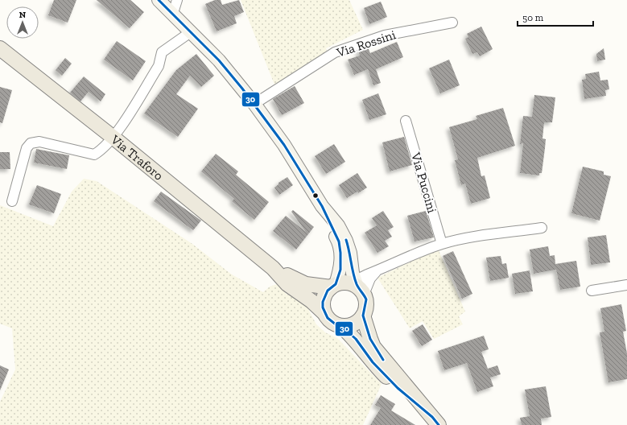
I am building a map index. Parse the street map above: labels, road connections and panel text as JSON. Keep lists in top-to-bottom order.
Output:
{
  "streets": {
    "main road": ["Via Traforo"],
    "street": ["Via Rossini", "Via Puccini"]
  },
  "lines": ["transit line 30"],
  "scale_bar": "50 m",
  "north": "top"
}
